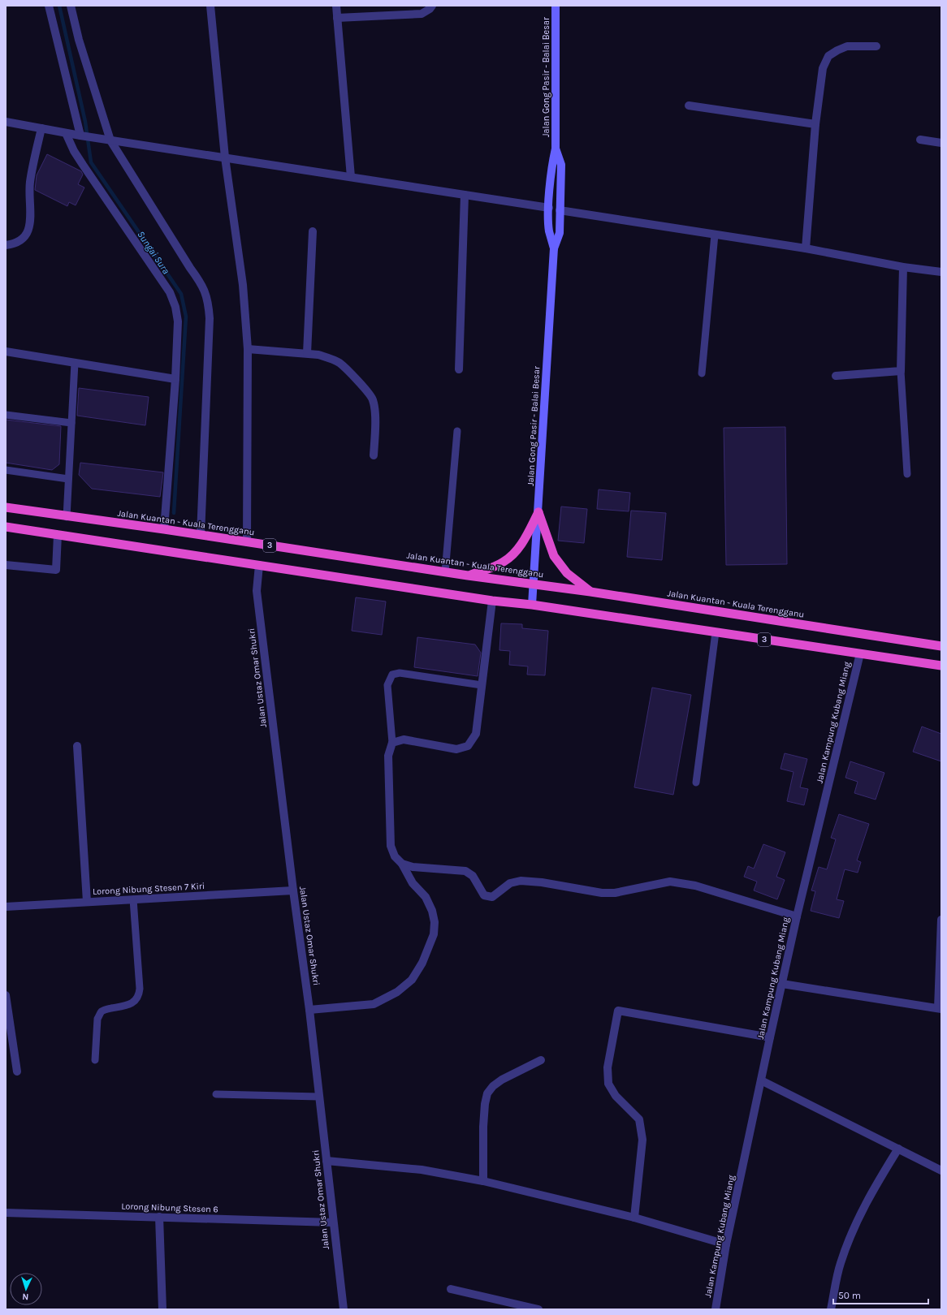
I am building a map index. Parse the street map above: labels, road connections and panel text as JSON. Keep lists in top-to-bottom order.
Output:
{
  "streets": {
    "highway": ["Jalan Kuantan - Kuala Terengganu", "3"],
    "main road": ["Jalan Gong Pasir - Balai Besar"],
    "street": [
      "Jalan Ustaz Omar Shukri",
      "Jalan Kampung Kubang Miang",
      "Lorong Nibung Stesen 7 Kiri",
      "Lorong Nibung Stesen 6"
    ]
  },
  "crossings": [
    ["Jalan Gong Pasir - Balai Besar", "Jalan Kuantan - Kuala Terengganu"],
    ["Jalan Gong Pasir - Balai Besar", "3"],
    ["3", "Jalan Ustaz Omar Shukri"],
    ["3", "Jalan Kampung Kubang Miang"],
    ["Jalan Ustaz Omar Shukri", "Lorong Nibung Stesen 7 Kiri"],
    ["Jalan Ustaz Omar Shukri", "Lorong Nibung Stesen 6"]
  ],
  "water": ["Sungai Sura"],
  "scale_bar": "50 m",
  "north": "bottom"
}
